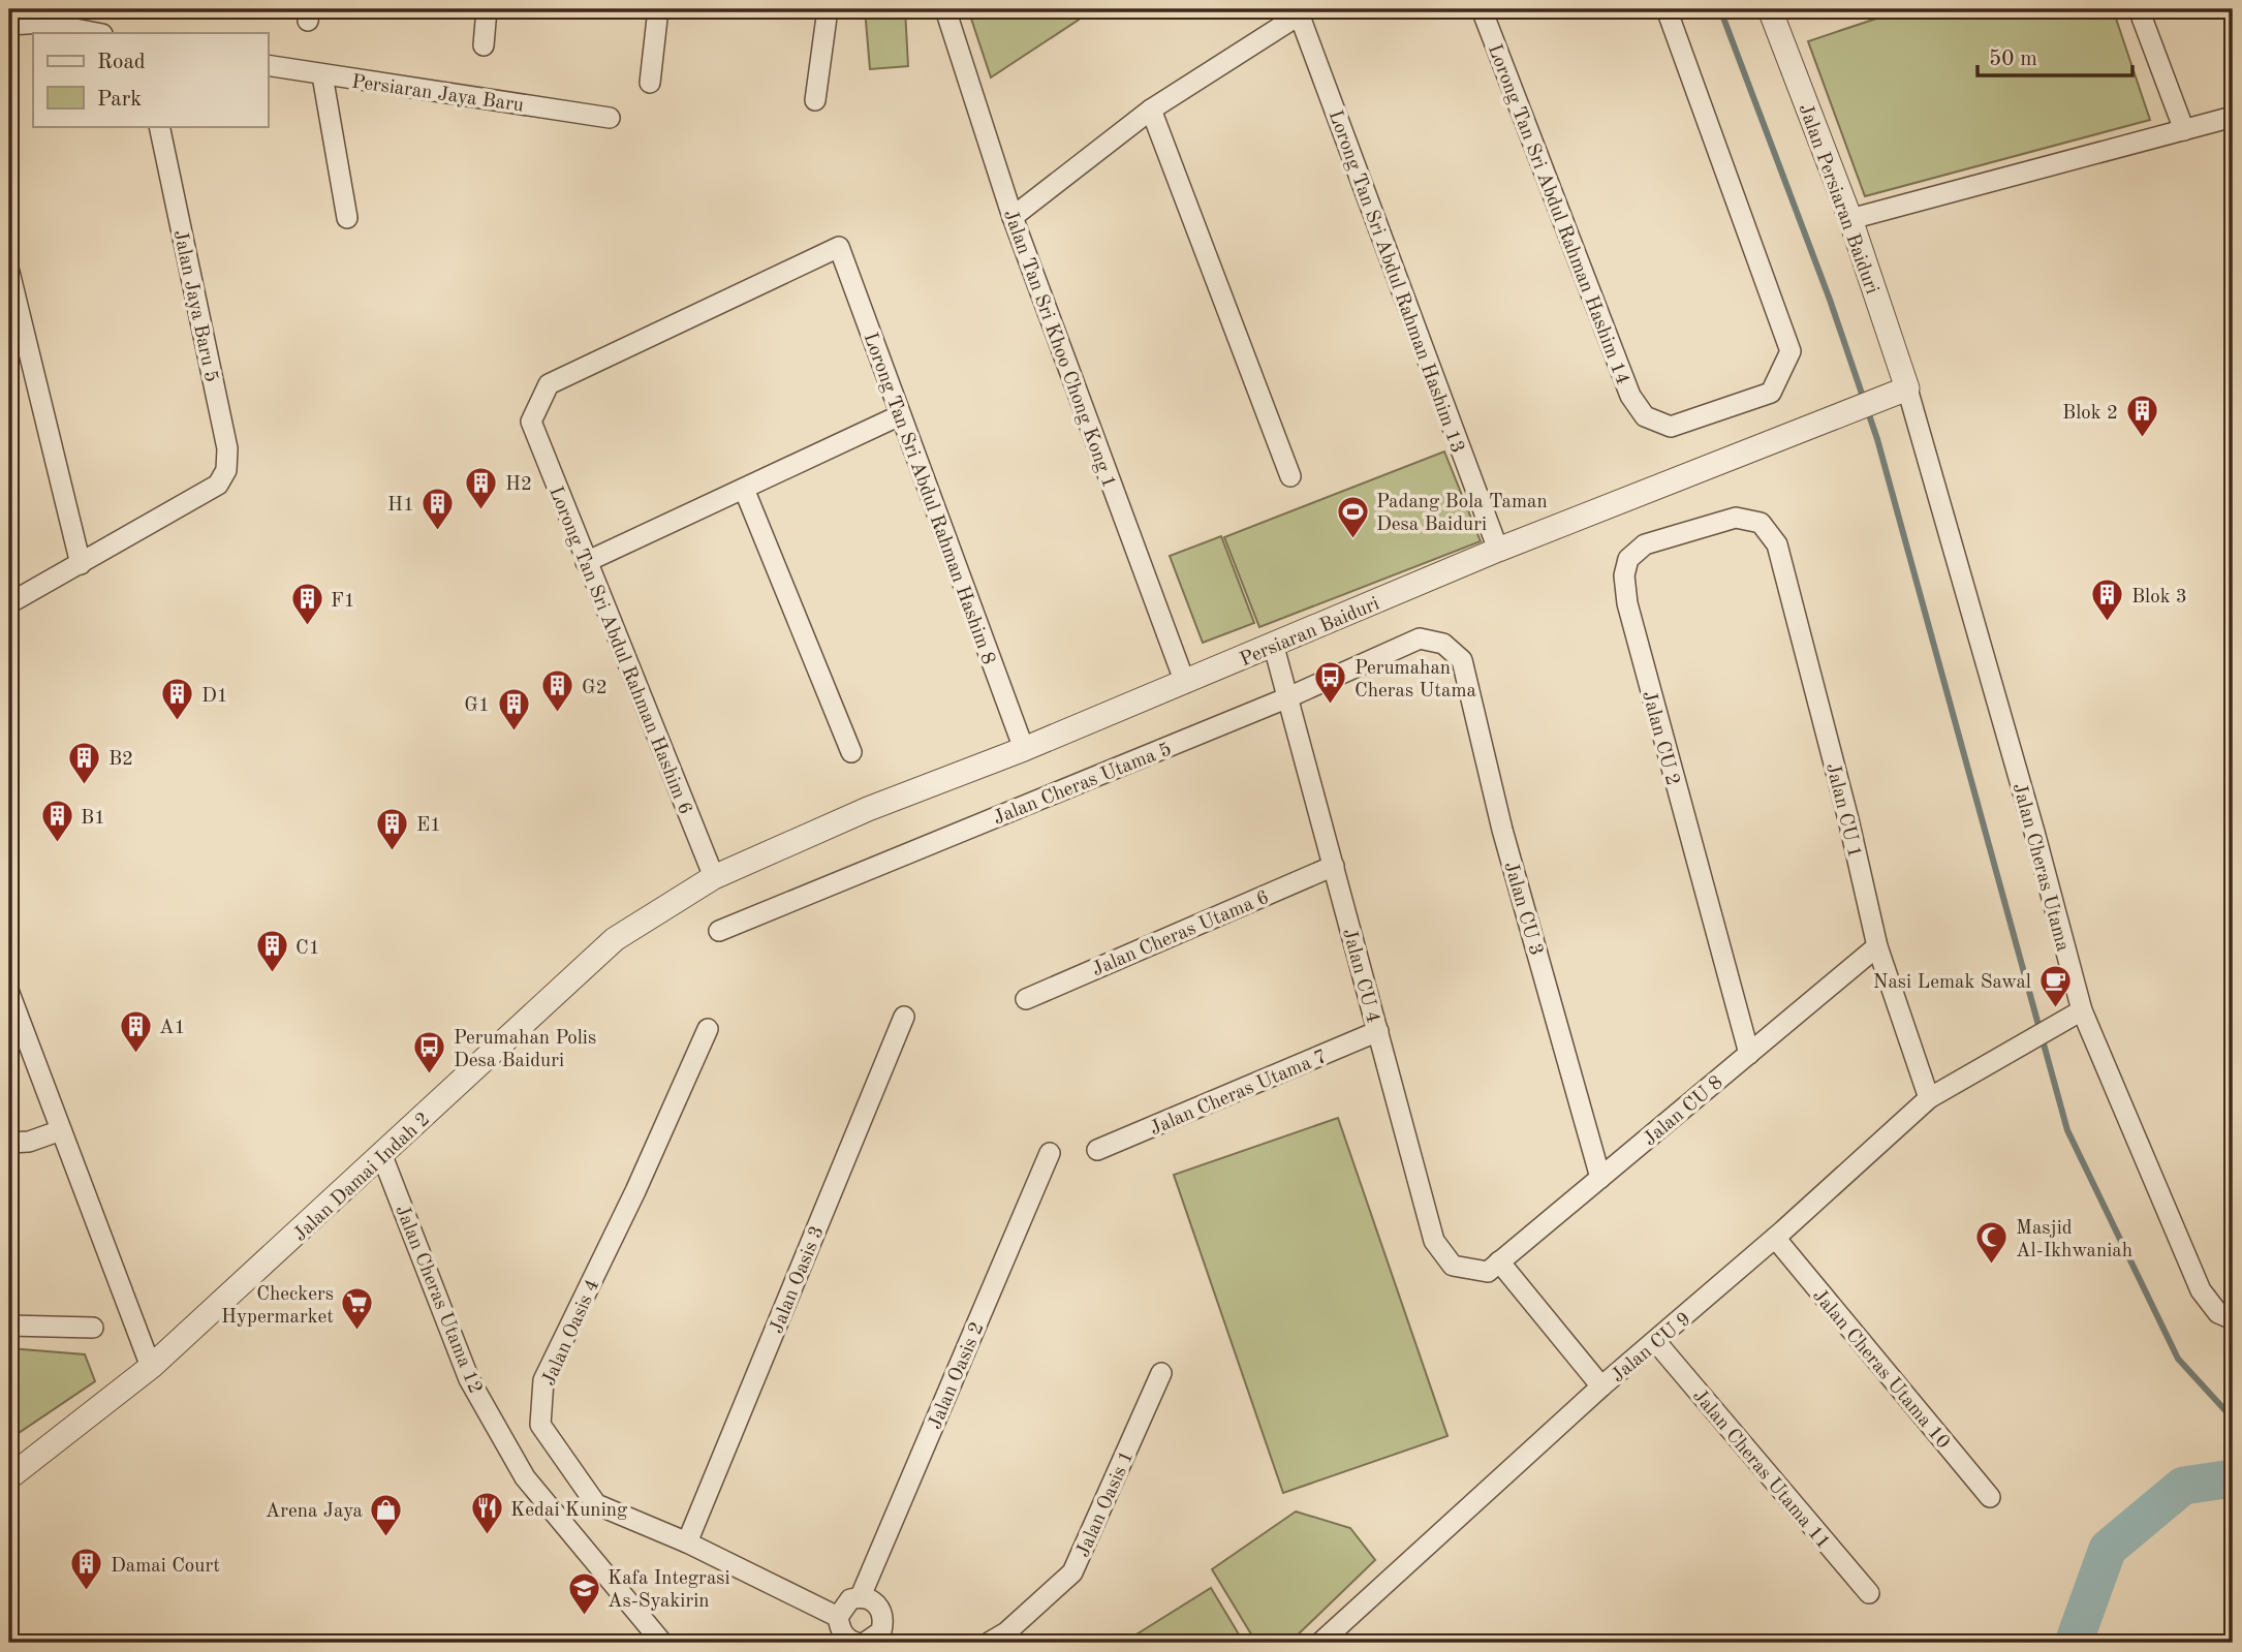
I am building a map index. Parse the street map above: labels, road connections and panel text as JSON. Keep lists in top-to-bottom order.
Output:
{
  "streets": {
    "street": [
      "Persiaran Jaya Baru",
      "Jalan Persiaran Baiduri",
      "Lorong Tan Sri Abdul Rahman Hashim 14",
      "Lorong Tan Sri Abdul Rahman Hashim 13",
      "Jalan Jaya Baru 5",
      "Jalan Tan Sri Khoo Chong Kong 1",
      "Lorong Tan Sri Abdul Rahman Hashim 8",
      "Persiaran Baiduri",
      "Lorong Tan Sri Abdul Rahman Hashim 6",
      "Jalan CU 2",
      "Jalan Cheras Utama 5",
      "Jalan CU 1",
      "Jalan Cheras Utama",
      "Jalan CU 3",
      "Jalan Cheras Utama 6",
      "Jalan CU 4",
      "Jalan Cheras Utama 7",
      "Jalan CU 8",
      "Jalan Damai Indah 2",
      "Jalan Oasis 3",
      "Jalan Cheras Utama 12",
      "Jalan Oasis 4",
      "Jalan CU 9",
      "Jalan Cheras Utama 10",
      "Jalan Oasis 2",
      "Jalan Cheras Utama 11",
      "Jalan Oasis 1"
    ]
  },
  "crossings": [
    ["Jalan Persiaran Baiduri", "Persiaran Baiduri"],
    ["Jalan Persiaran Baiduri", "Jalan Cheras Utama"],
    ["Lorong Tan Sri Abdul Rahman Hashim 13", "Persiaran Baiduri"],
    ["Jalan Tan Sri Khoo Chong Kong 1", "Persiaran Baiduri"],
    ["Lorong Tan Sri Abdul Rahman Hashim 8", "Persiaran Baiduri"],
    ["Lorong Tan Sri Abdul Rahman Hashim 8", "Lorong Tan Sri Abdul Rahman Hashim 6"],
    ["Persiaran Baiduri", "Lorong Tan Sri Abdul Rahman Hashim 6"],
    ["Persiaran Baiduri", "Jalan Cheras Utama"],
    ["Persiaran Baiduri", "Jalan CU 4"],
    ["Persiaran Baiduri", "Jalan Damai Indah 2"],
    ["Lorong Tan Sri Abdul Rahman Hashim 6", "Jalan Damai Indah 2"],
    ["Jalan CU 2", "Jalan CU 1"],
    ["Jalan CU 2", "Jalan CU 8"],
    ["Jalan Cheras Utama 5", "Jalan CU 3"],
    ["Jalan Cheras Utama 5", "Jalan CU 4"],
    ["Jalan CU 1", "Jalan CU 8"],
    ["Jalan CU 1", "Jalan CU 9"],
    ["Jalan Cheras Utama", "Jalan CU 9"],
    ["Jalan CU 3", "Jalan CU 8"],
    ["Jalan Cheras Utama 6", "Jalan CU 4"],
    ["Jalan CU 4", "Jalan Cheras Utama 7"],
    ["Jalan CU 4", "Jalan CU 8"],
    ["Jalan Damai Indah 2", "Jalan Cheras Utama 12"],
    ["Jalan Oasis 3", "Jalan Oasis 4"],
    ["Jalan Oasis 4", "Jalan Oasis 2"],
    ["Jalan CU 9", "Jalan Cheras Utama 10"],
    ["Jalan CU 9", "Jalan Cheras Utama 11"]
  ],
  "places": {
    "building": [
      "Blok 2",
      "H2",
      "H1",
      "Blok 3",
      "F1",
      "G2",
      "D1",
      "G1",
      "B2",
      "B1",
      "E1",
      "C1",
      "A1",
      "Damai Court"
    ],
    "sports": ["Padang Bola Taman Desa Baiduri"],
    "bus stop": ["Perumahan Cheras Utama", "Perumahan Polis Desa Baiduri"],
    "cafe": ["Nasi Lemak Sawal"],
    "mosque": ["Masjid Al-Ikhwaniah"],
    "supermarket": ["Checkers Hypermarket"],
    "restaurant": ["Kedai Kuning"],
    "shop": ["Arena Jaya"],
    "school or university": ["Kafa Integrasi As-Syakirin"]
  },
  "legend": ["Road", "Park"],
  "scale_bar": "50 m"
}
